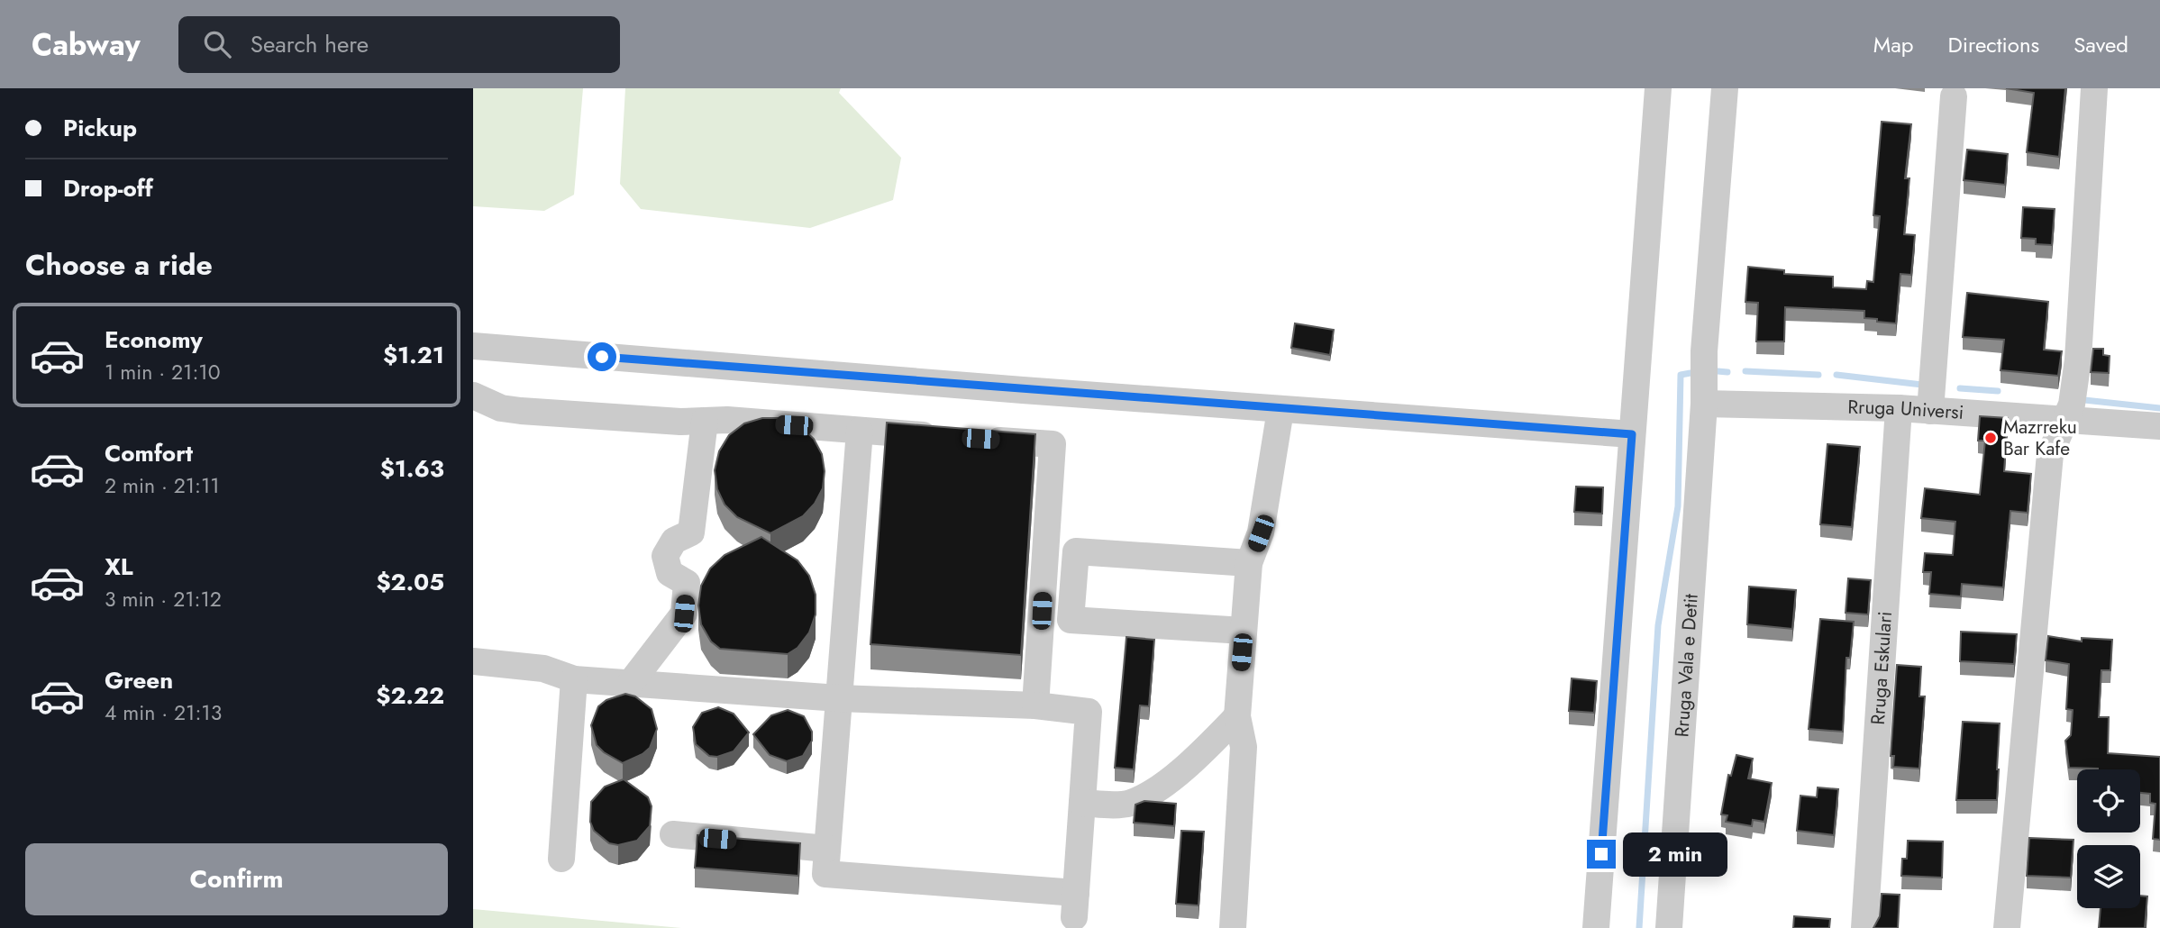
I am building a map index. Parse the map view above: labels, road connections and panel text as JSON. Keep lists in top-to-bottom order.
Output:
{
  "streets": {
    "street": ["Rruga Universi", "Rruga Vala e Detit", "Rruga Eskulari"]
  },
  "crossings": [
    ["Rruga Universi", "Rruga Vala e Detit"],
    ["Rruga Universi", "Rruga Eskulari"]
  ],
  "places": ["Mazrreku Bar Kafe"],
  "page": {
    "header": "Cabway",
    "search": "Search here",
    "nav": ["Map", "Directions", "Saved"],
    "banner": ["Pickup", "Drop-off"],
    "heading": "Choose a ride",
    "list": [
      {
        "name": "Economy",
        "note": "1 min · 21:10",
        "value": "$1.21"
      },
      {
        "name": "Comfort",
        "note": "2 min · 21:11",
        "value": "$1.63"
      },
      {
        "name": "XL",
        "note": "3 min · 21:12",
        "value": "$2.05"
      },
      {
        "name": "Green",
        "note": "4 min · 21:13",
        "value": "$2.22"
      }
    ],
    "buttons": "Confirm",
    "bubble": "2 min"
  }
}
